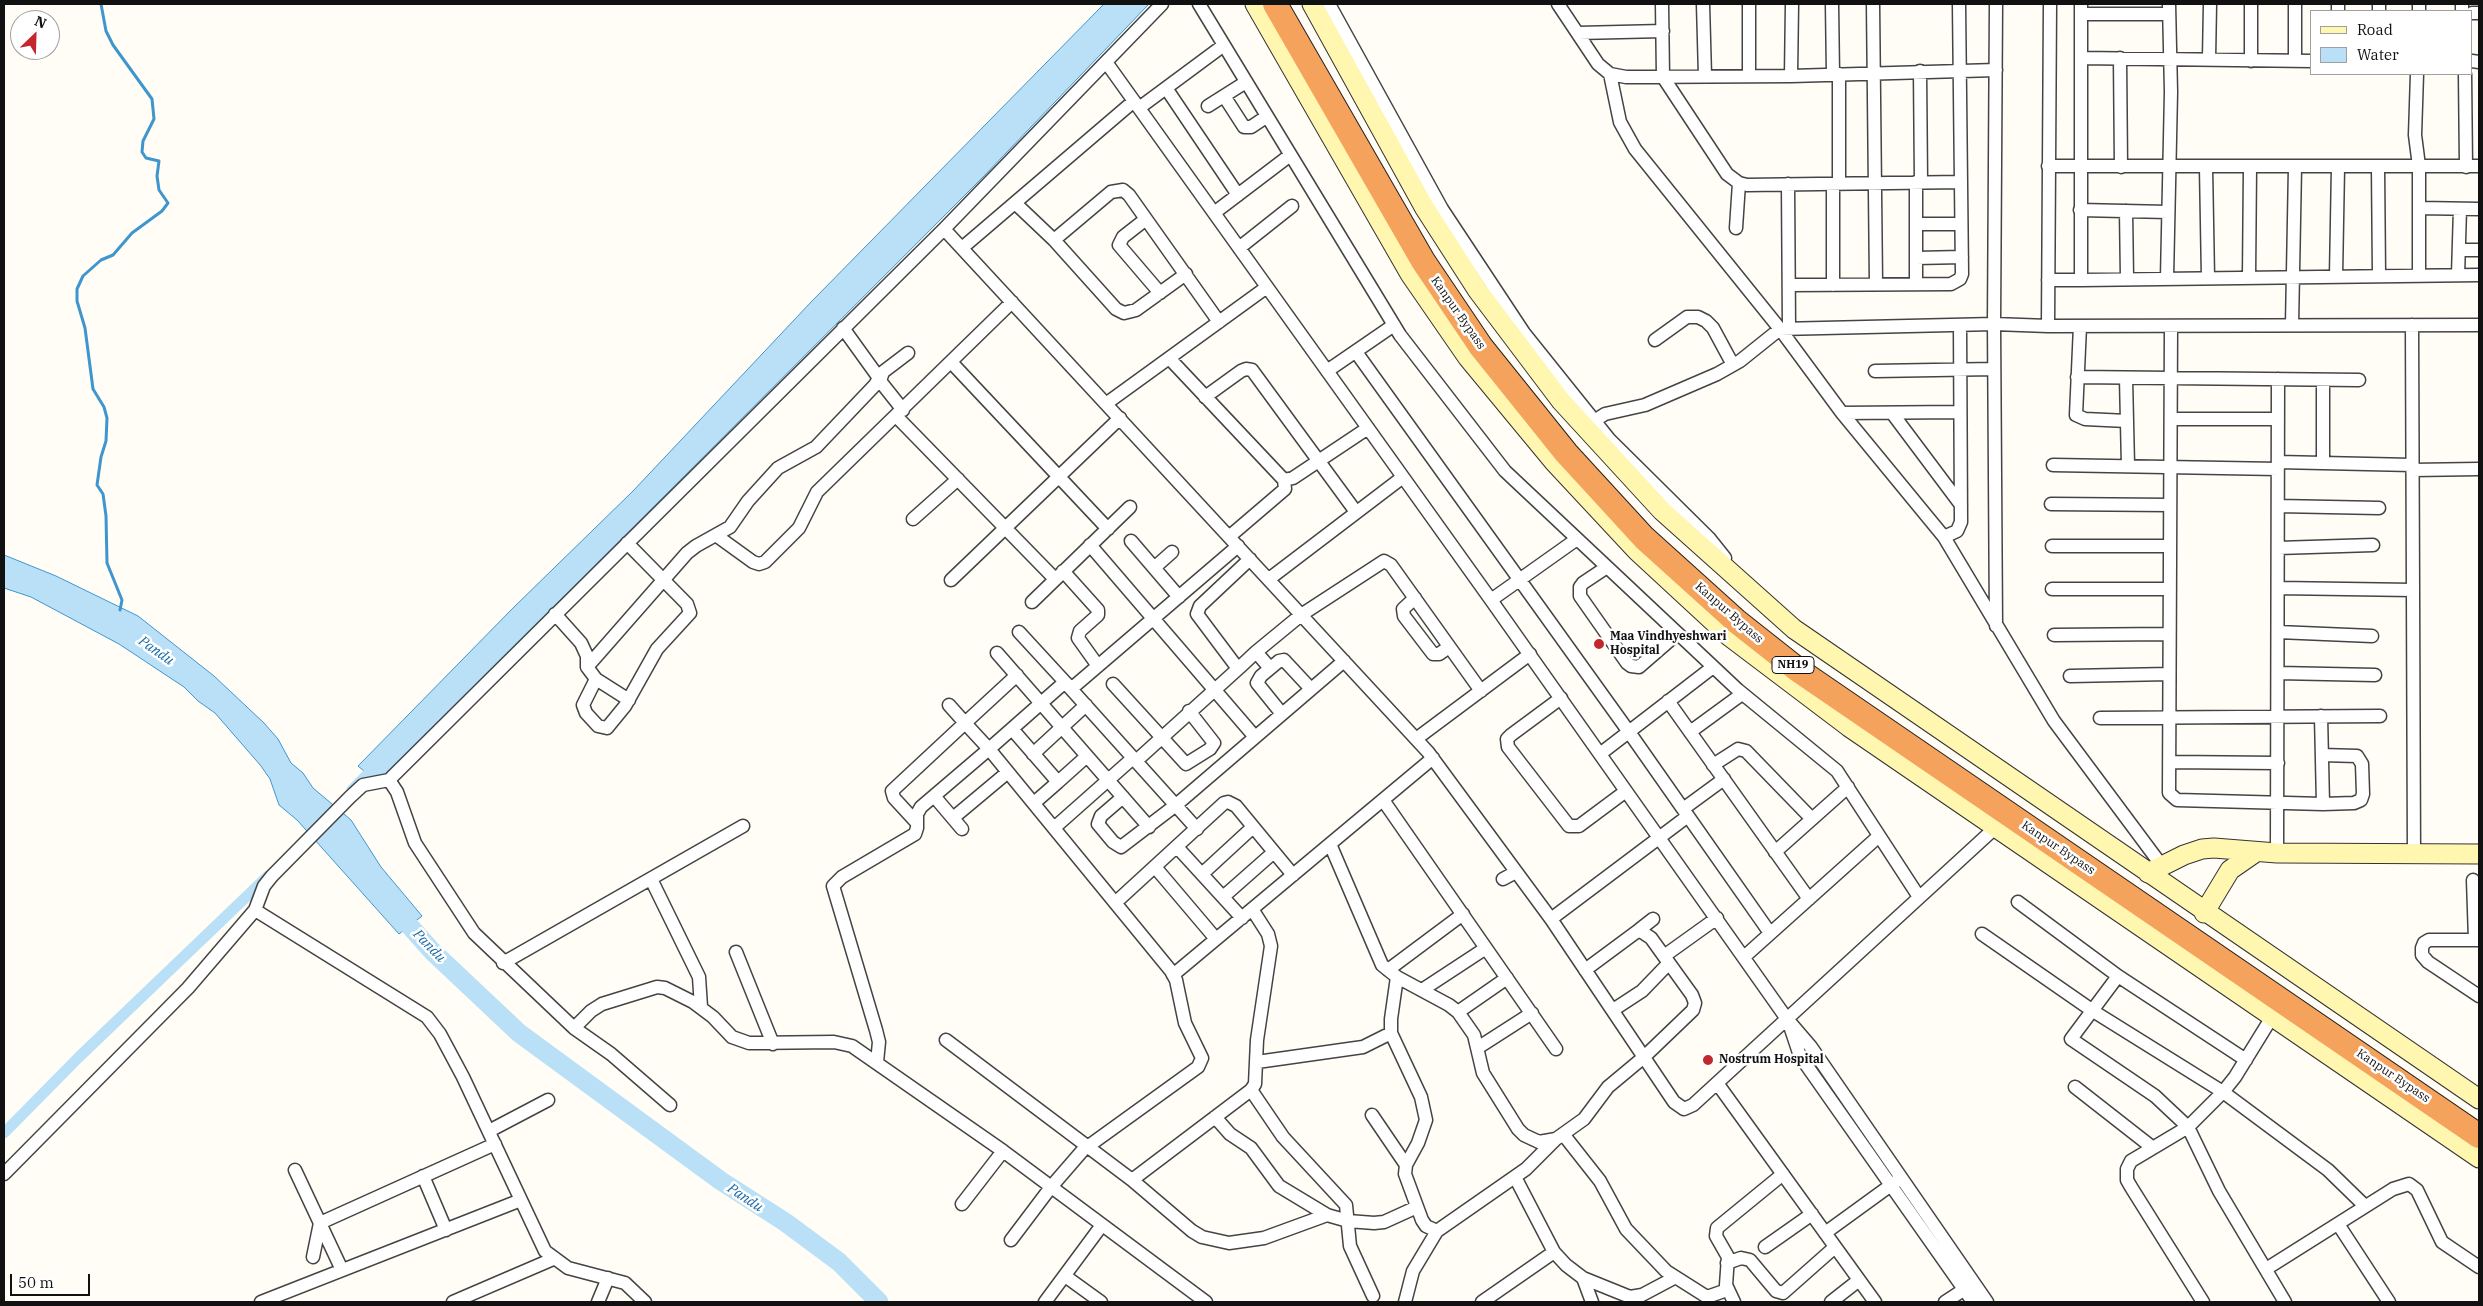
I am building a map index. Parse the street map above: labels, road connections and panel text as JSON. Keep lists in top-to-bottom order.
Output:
{
  "streets": {
    "highway": ["Kanpur Bypass", "NH19"]
  },
  "water": ["Pandu"],
  "places": ["Maa Vindhyeshwari Hospital", "Nostrum Hospital"],
  "legend": ["Road", "Water"],
  "scale_bar": "50 m",
  "north": "top right"
}
